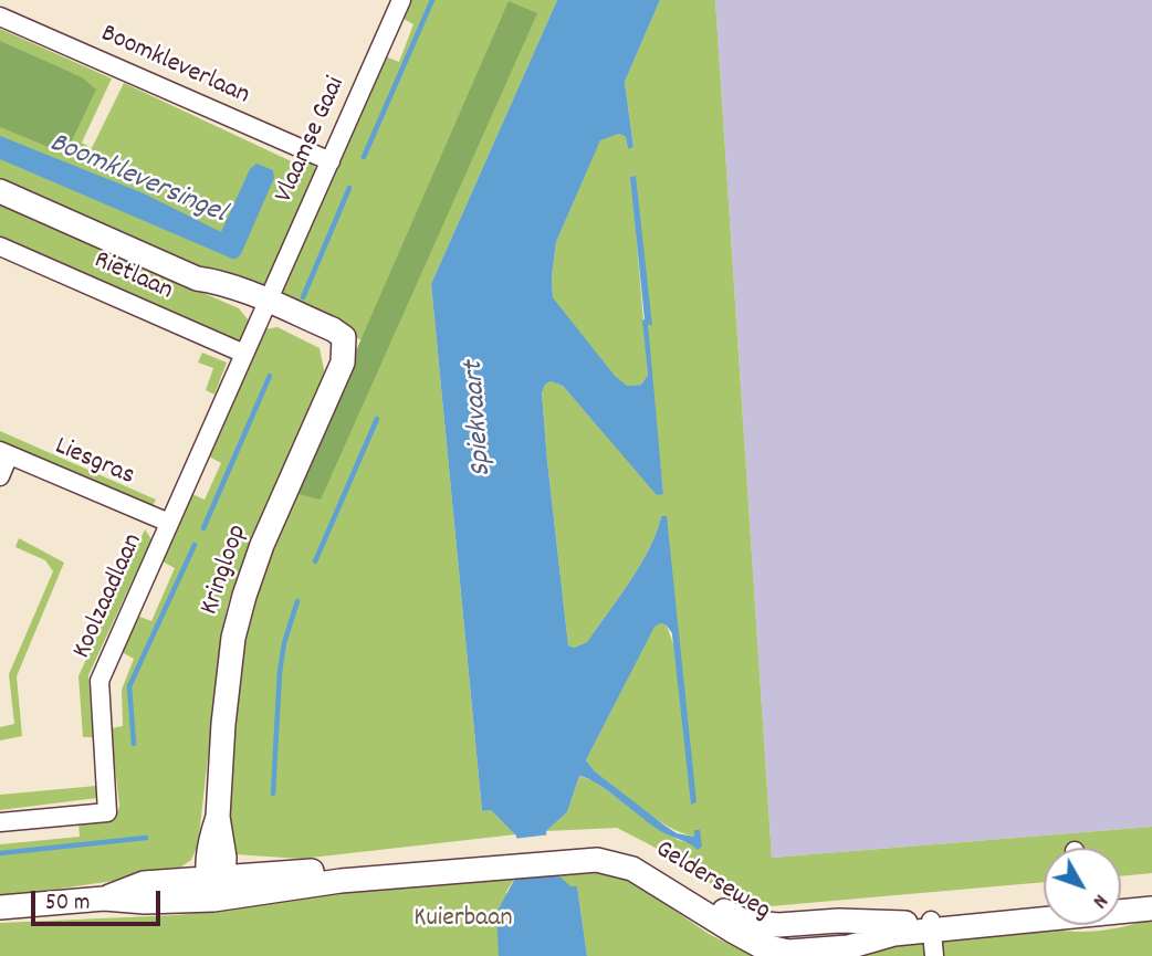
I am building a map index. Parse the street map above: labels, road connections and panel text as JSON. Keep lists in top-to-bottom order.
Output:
{
  "streets": {
    "street": [
      "Boomkleverlaan",
      "Vlaamse Gaai",
      "Rietlaan",
      "Liesgras",
      "Kringloop",
      "Koolzaadlaan",
      "Gelderseweg"
    ]
  },
  "crossings": [
    ["Boomkleverlaan", "Vlaamse Gaai"],
    ["Vlaamse Gaai", "Kringloop"],
    ["Vlaamse Gaai", "Koolzaadlaan"],
    ["Rietlaan", "Koolzaadlaan"],
    ["Liesgras", "Koolzaadlaan"],
    ["Kringloop", "Koolzaadlaan"],
    ["Kringloop", "Gelderseweg"]
  ],
  "water": ["Boomkleversingel", "Spiekvaart"],
  "parks": ["Kuierbaan"],
  "scale_bar": "50 m",
  "north": "bottom right"
}
